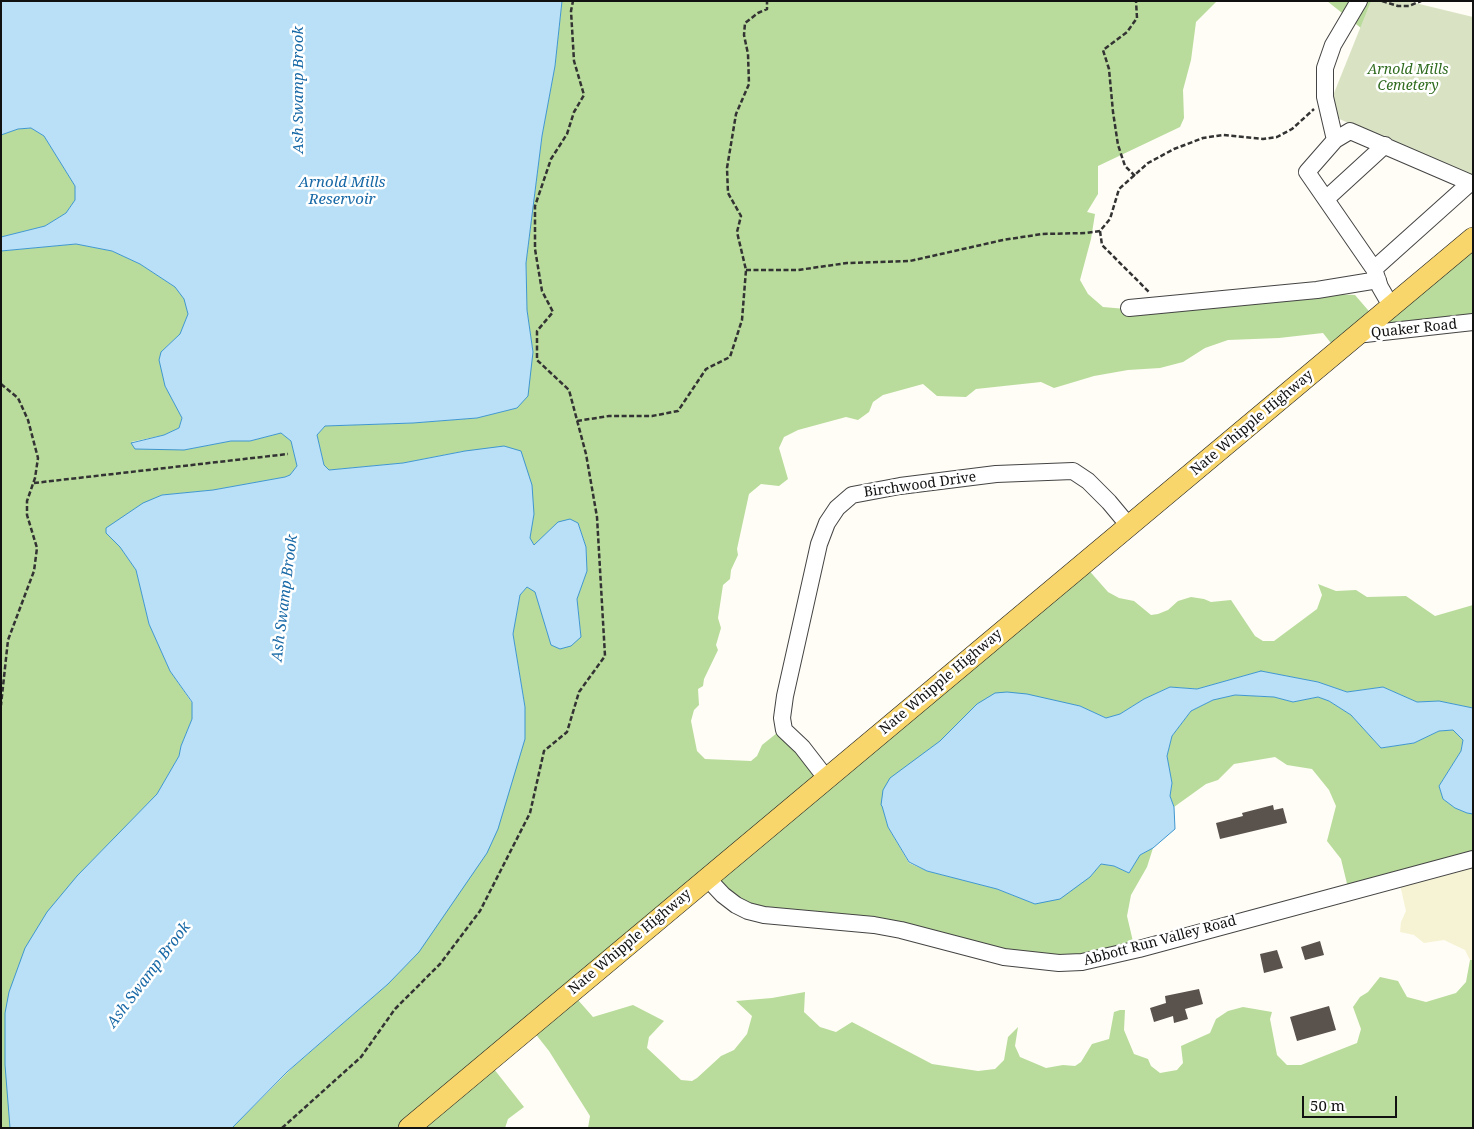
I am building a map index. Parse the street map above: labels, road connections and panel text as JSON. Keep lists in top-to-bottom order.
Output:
{
  "streets": {
    "main road": ["Nate Whipple Highway"],
    "street": ["Quaker Road", "Birchwood Drive", "Abbott Run Valley Road"]
  },
  "crossings": [
    ["Quaker Road", "Nate Whipple Highway"],
    ["Nate Whipple Highway", "Birchwood Drive"],
    ["Nate Whipple Highway", "Abbott Run Valley Road"]
  ],
  "water": ["Ash Swamp Brook", "Arnold Mills Reservoir"],
  "parks": ["Arnold Mills Cemetery"],
  "scale_bar": "50 m"
}
